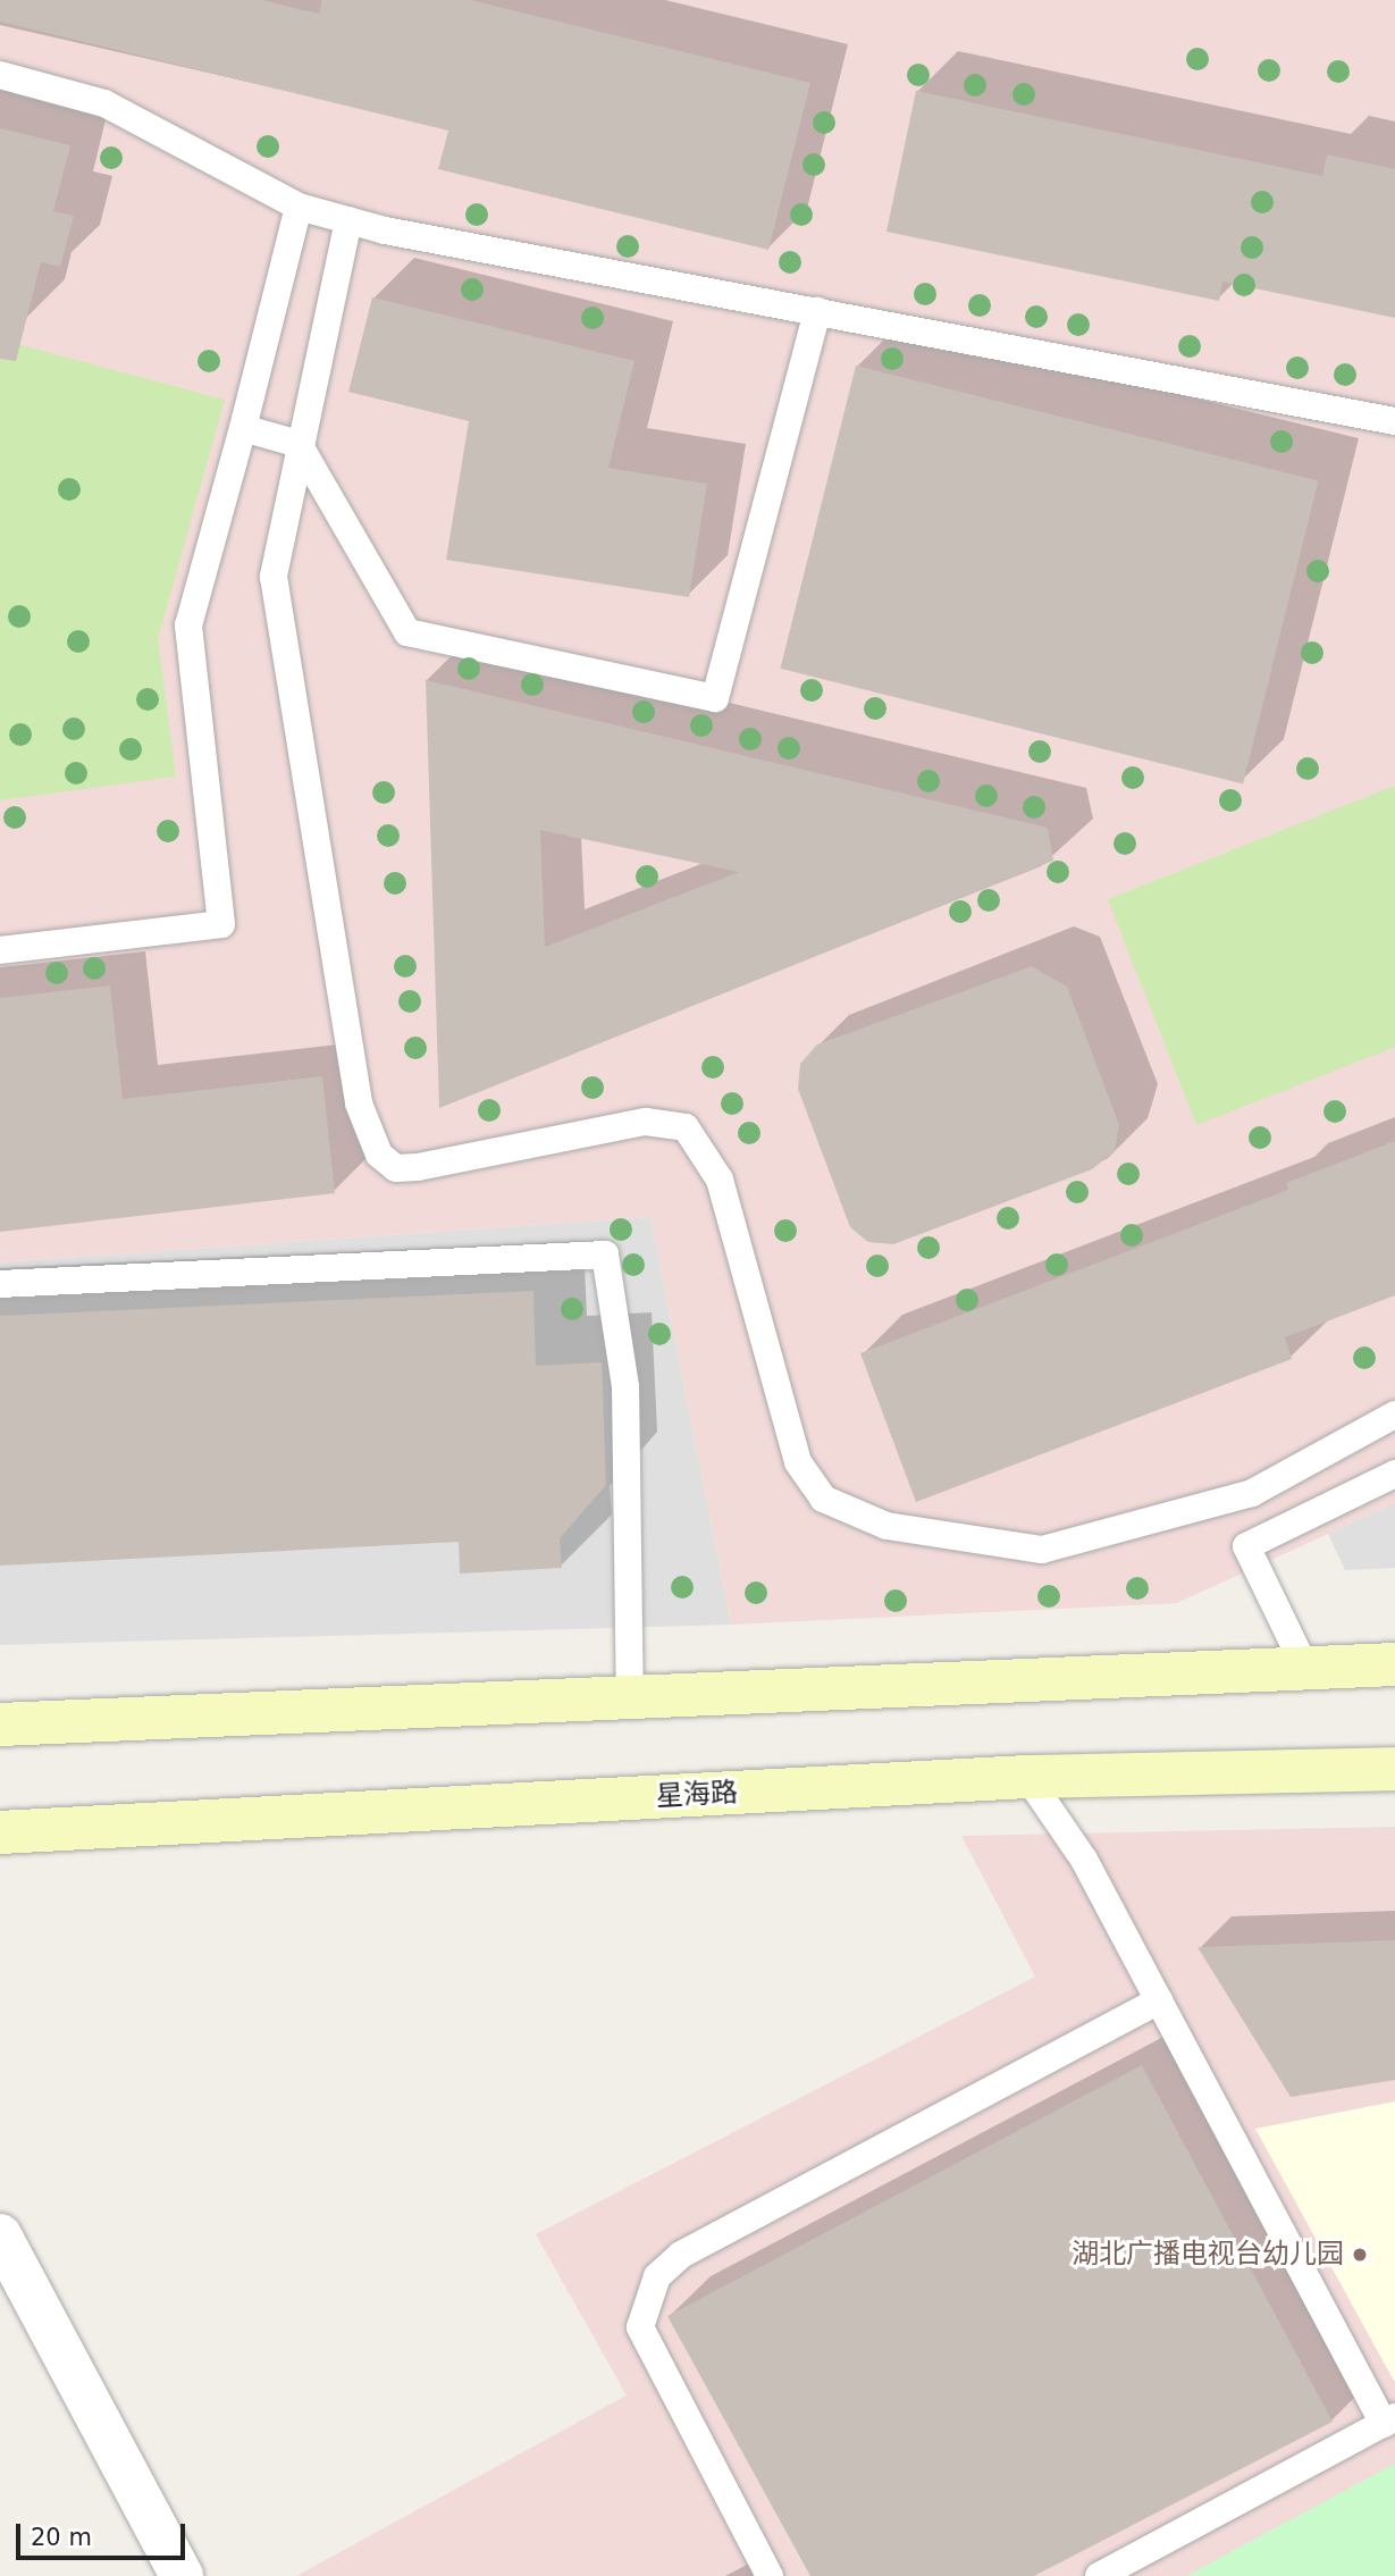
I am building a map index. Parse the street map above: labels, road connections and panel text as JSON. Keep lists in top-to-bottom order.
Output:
{
  "streets": {
    "street": ["星海路"]
  },
  "places": ["湖北广播电视台幼儿园"],
  "scale_bar": "20 m"
}
